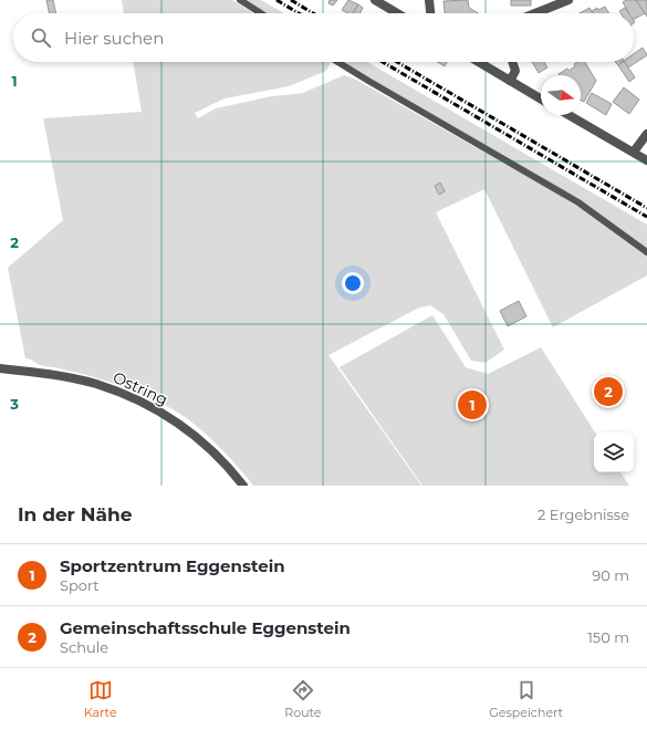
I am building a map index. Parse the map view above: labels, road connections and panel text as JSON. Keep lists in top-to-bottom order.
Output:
{
  "streets": {
    "street": ["Ostring"]
  },
  "north": "right",
  "page": {
    "search": "Hier suchen",
    "pins": ["2", "1"],
    "heading": ["In der Nähe", "2 Ergebnisse"],
    "list": [
      {
        "mark": "1",
        "name": "Sportzentrum Eggenstein",
        "note": "Sport",
        "value": "90 m"
      },
      {
        "mark": "2",
        "name": "Gemeinschaftsschule Eggenstein",
        "note": "Schule",
        "value": "150 m"
      }
    ],
    "nav": ["Karte", "Route", "Gespeichert"]
  },
  "grid": {
    "rows": ["1", "2", "3"]
  }
}
